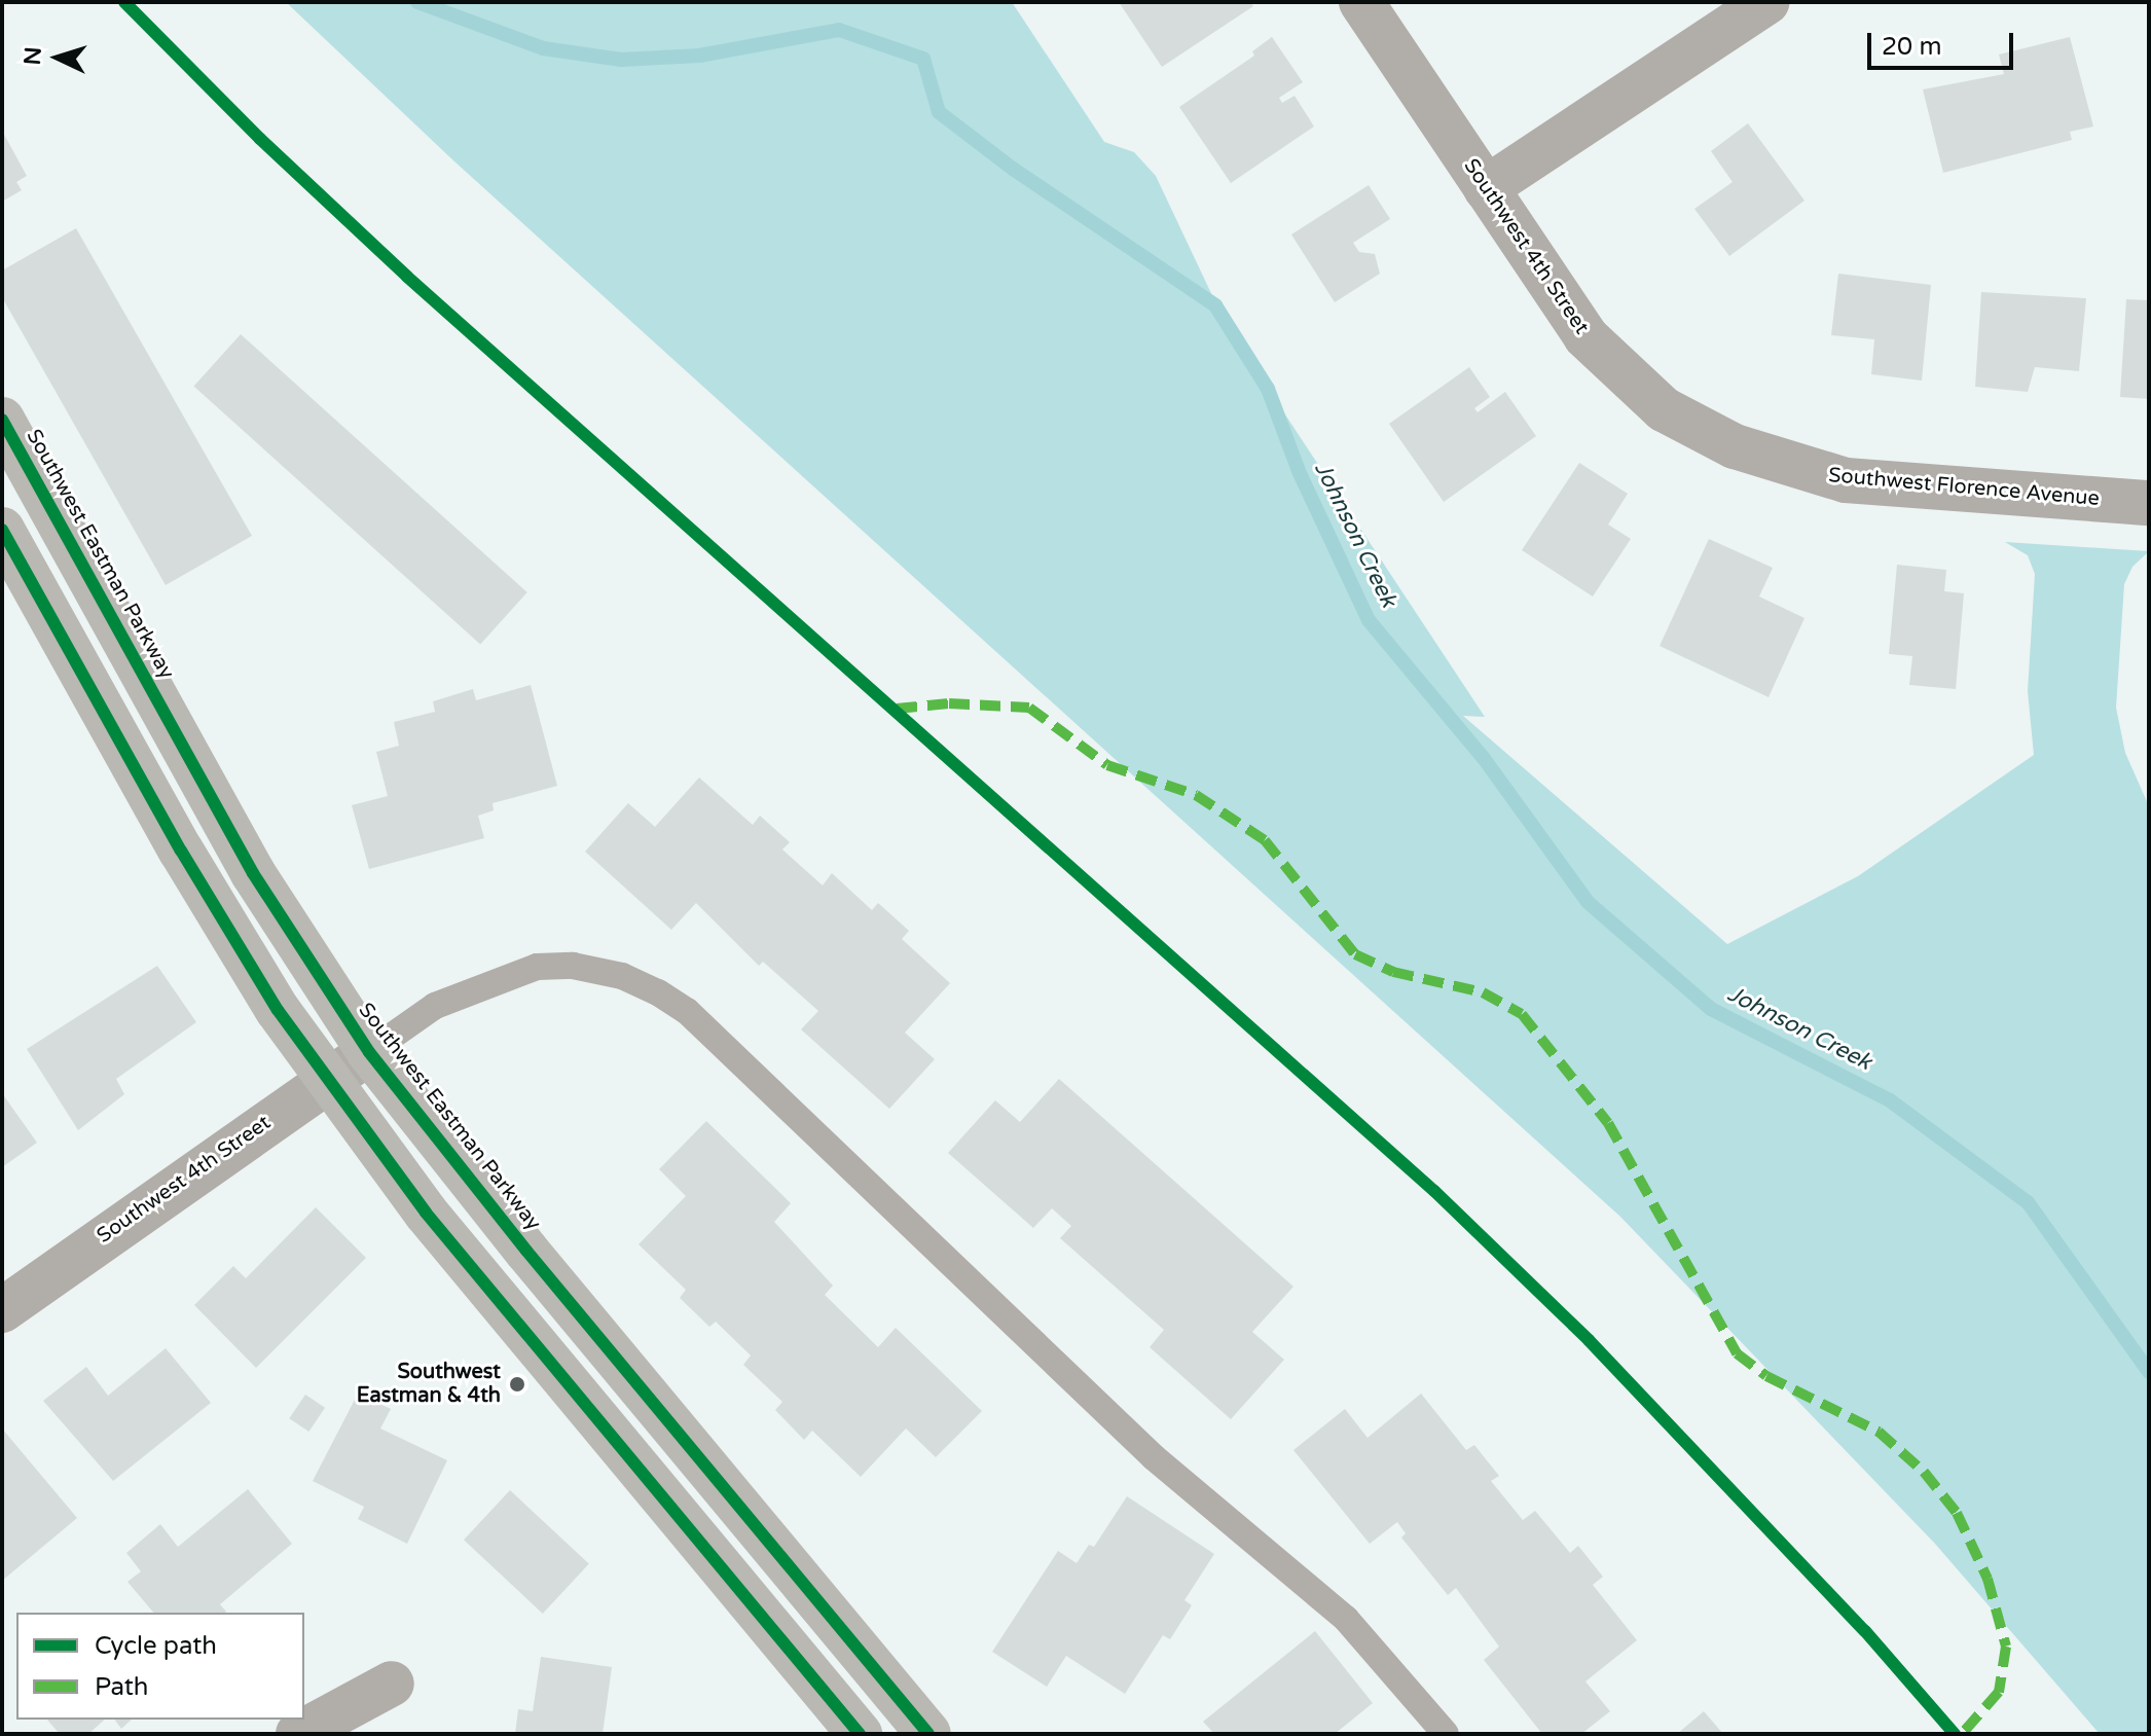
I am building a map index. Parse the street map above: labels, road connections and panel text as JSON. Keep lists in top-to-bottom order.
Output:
{
  "streets": {
    "main road": ["Southwest Eastman Parkway"],
    "street": ["Southwest 4th Street", "Southwest Florence Avenue"]
  },
  "crossings": [
    ["Southwest 4th Street", "Southwest Florence Avenue"],
    ["Southwest 4th Street", "Southwest Eastman Parkway"]
  ],
  "water": ["Johnson Creek"],
  "places": ["Southwest Eastman & 4th"],
  "legend": ["Cycle path", "Path"],
  "scale_bar": "20 m",
  "north": "left"
}
